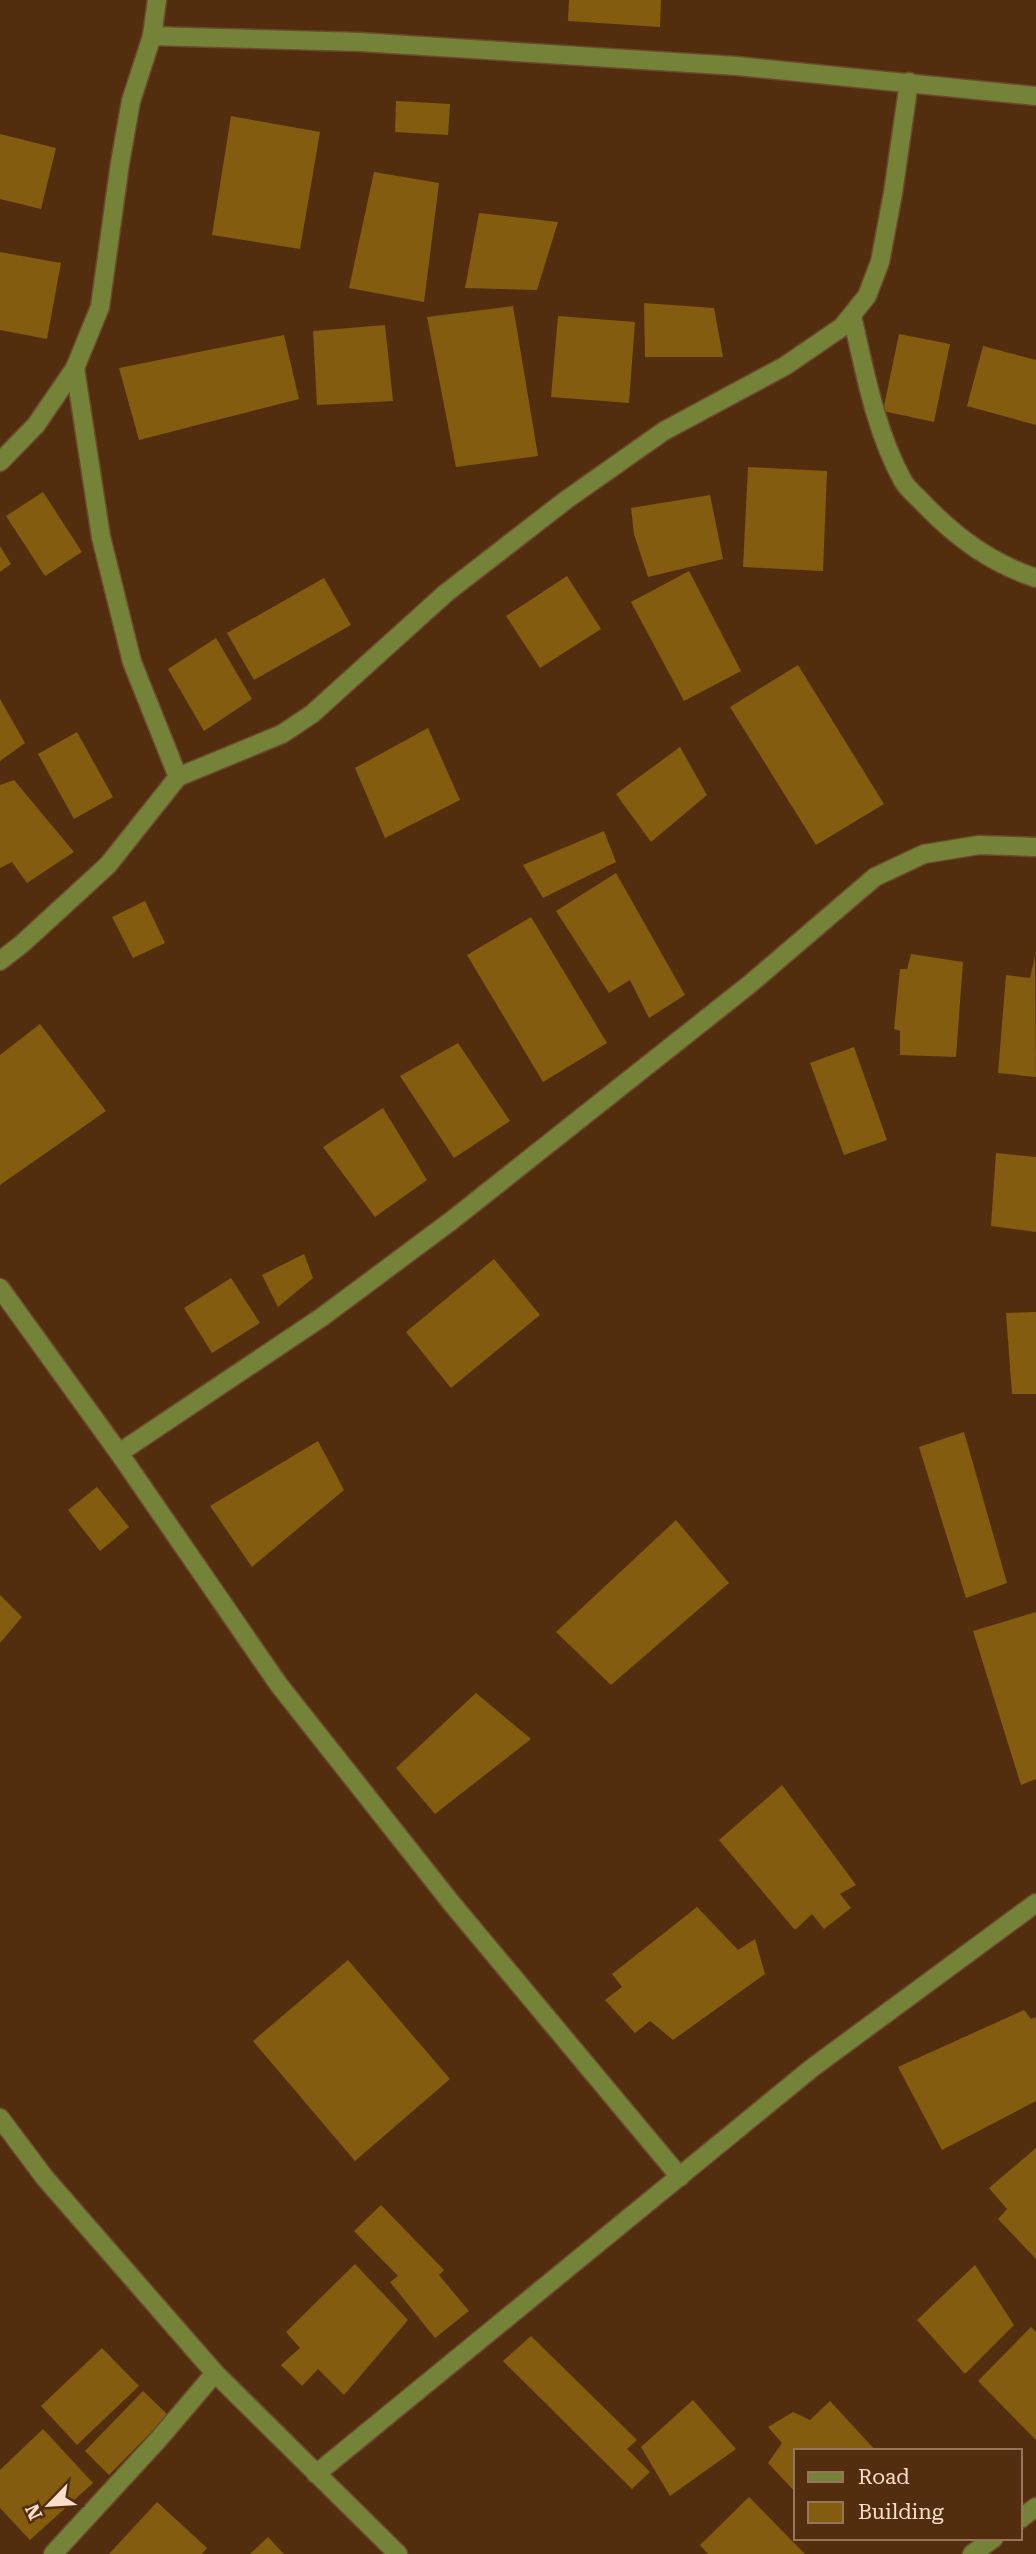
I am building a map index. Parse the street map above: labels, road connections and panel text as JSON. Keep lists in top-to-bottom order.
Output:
{
  "legend": ["Road", "Building"],
  "north": "bottom left"
}
